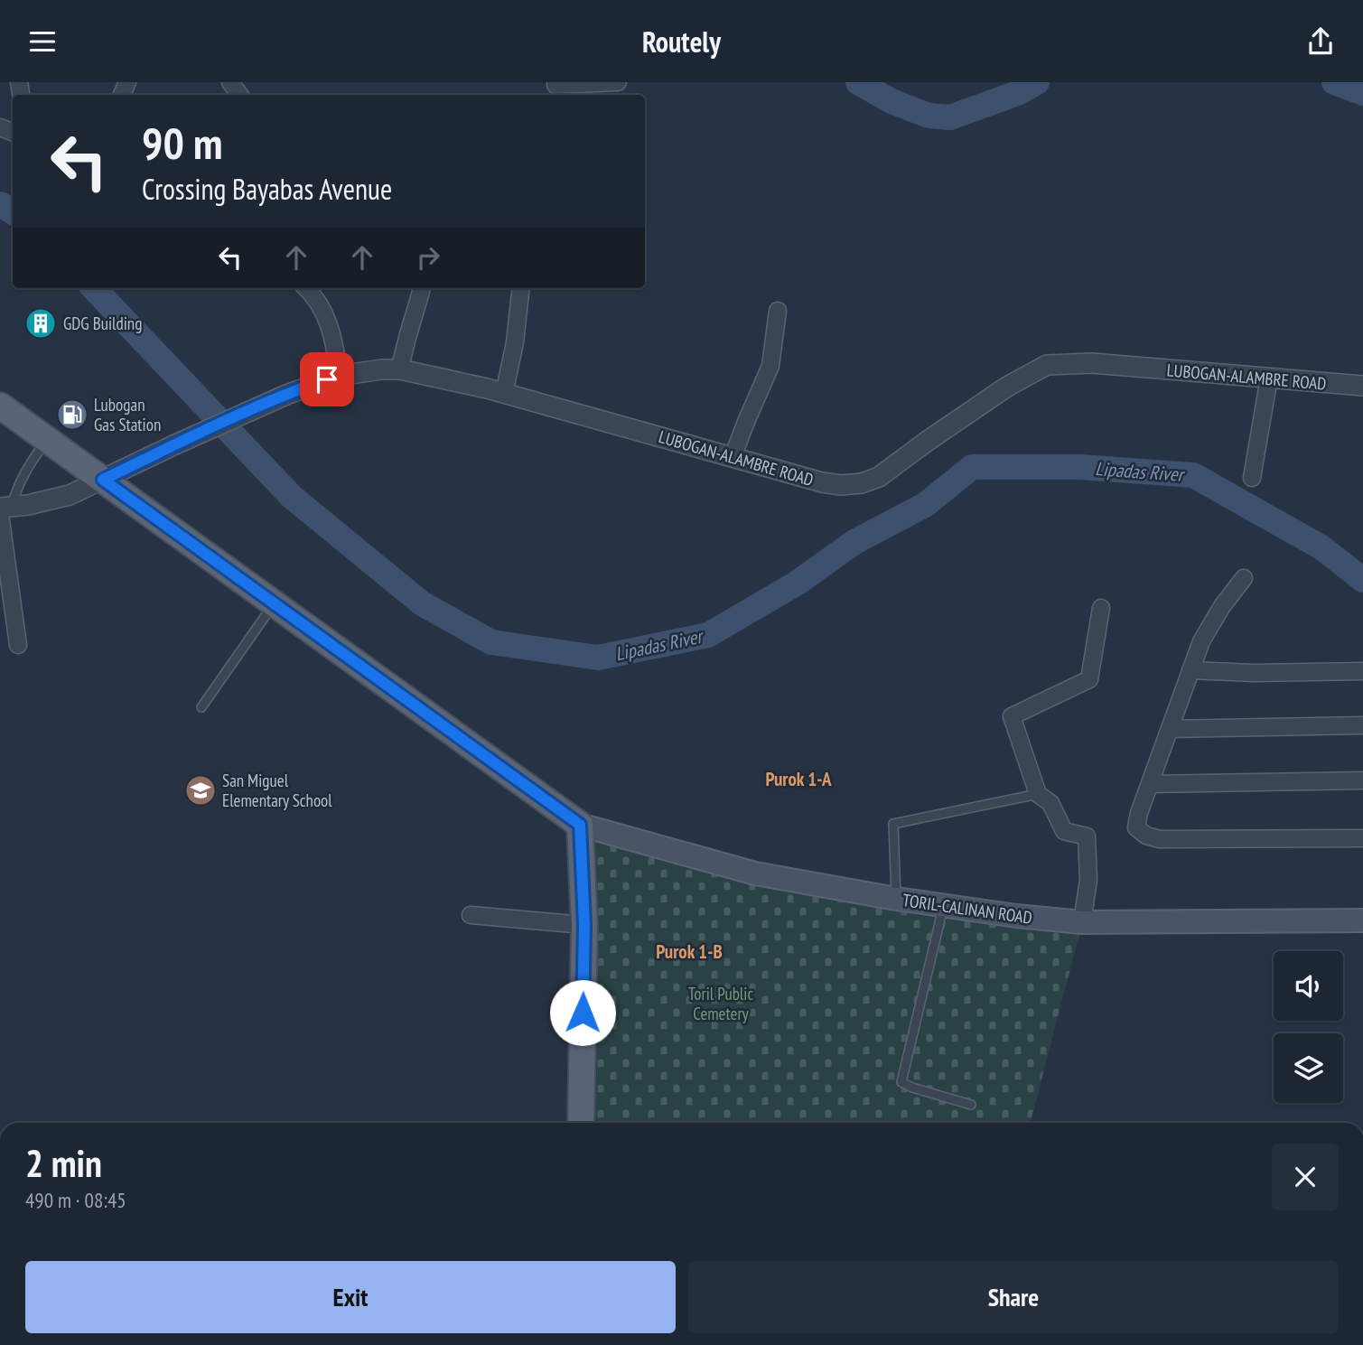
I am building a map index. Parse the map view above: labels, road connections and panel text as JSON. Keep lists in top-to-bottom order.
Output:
{
  "streets": {
    "main road": ["TORIL-CALINAN ROAD"],
    "street": ["LUBOGAN-ALAMBRE ROAD"]
  },
  "districts": ["Purok 1-A", "Purok 1-B"],
  "water": ["Lipadas River"],
  "parks": ["Toril Public Cemetery"],
  "places": {
    "building": ["GDG Building"],
    "fuel station": ["Lubogan Gas Station"],
    "school or university": ["San Miguel Elementary School"]
  },
  "page": {
    "header": "Routely",
    "turn": ["90 m", "Crossing Bayabas Avenue"],
    "heading": ["2 min", "490 m · 08:45"],
    "buttons": ["Exit", "Share"]
  }
}
